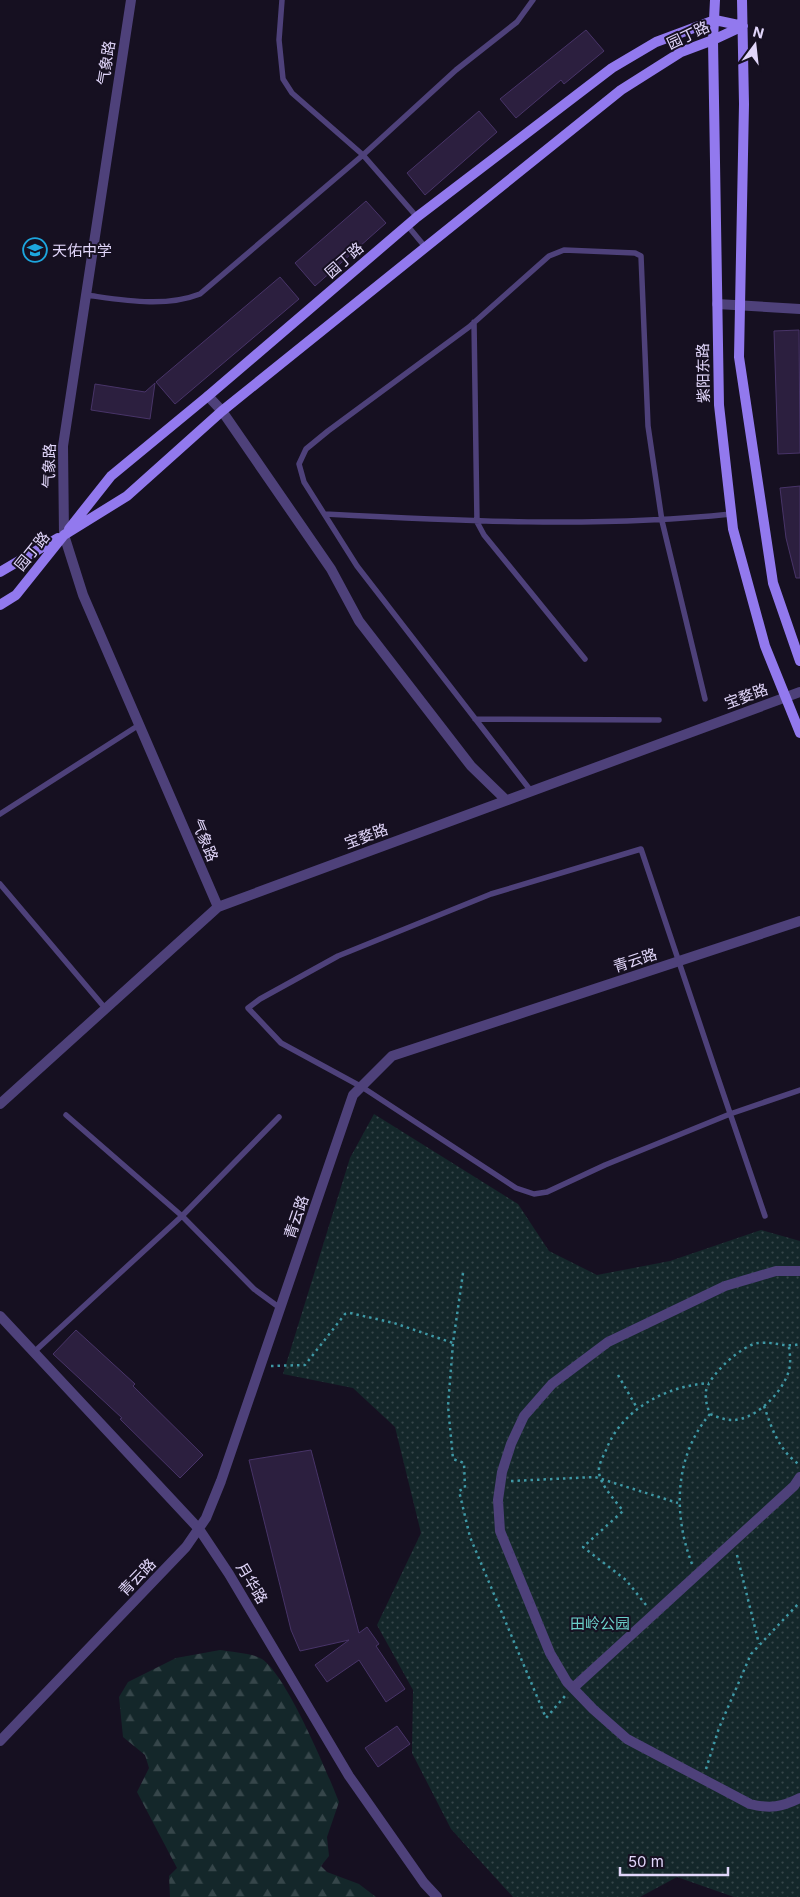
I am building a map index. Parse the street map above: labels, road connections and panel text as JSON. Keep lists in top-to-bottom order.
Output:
{
  "streets": {
    "main road": ["园丁路", "紫阳东路"],
    "street": [
      "气象路",
      "宝婺路",
      "青云路",
      "月华路"
    ]
  },
  "crossings": [
    ["园丁路", "气象路"],
    ["园丁路", "紫阳东路"],
    ["气象路", "宝婺路"],
    ["紫阳东路", "宝婺路"],
    ["青云路", "月华路"]
  ],
  "parks": ["田岭公园"],
  "places": {
    "school or university": ["天佑中学"]
  },
  "scale_bar": "50 m",
  "north": "top"
}
